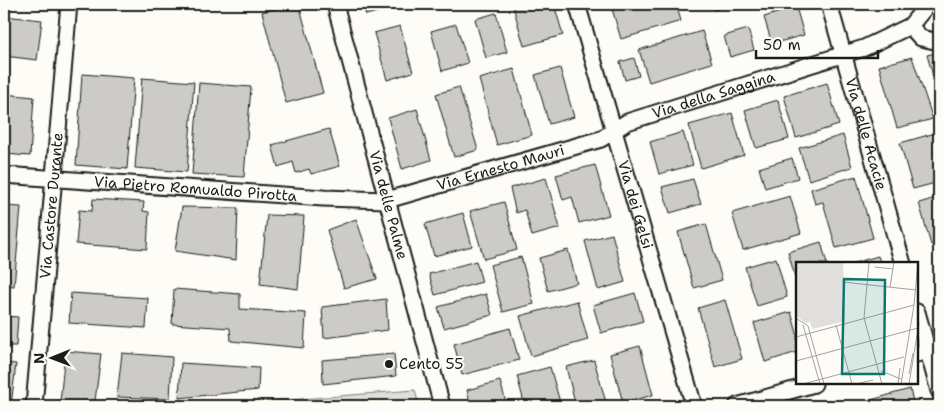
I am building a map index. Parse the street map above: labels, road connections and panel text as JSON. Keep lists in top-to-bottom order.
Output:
{
  "streets": {
    "street": [
      "Via della Saggina",
      "Via delle Acacie",
      "Via Ernesto Mauri",
      "Via Pietro Romualdo Pirotta",
      "Via Castore Durante",
      "Via delle Palme",
      "Via dei Gelsi"
    ]
  },
  "crossings": [
    ["Via della Saggina", "Via delle Acacie"],
    ["Via della Saggina", "Via Ernesto Mauri"],
    ["Via della Saggina", "Via dei Gelsi"],
    ["Via Ernesto Mauri", "Via Pietro Romualdo Pirotta"],
    ["Via Ernesto Mauri", "Via delle Palme"],
    ["Via Ernesto Mauri", "Via dei Gelsi"],
    ["Via Pietro Romualdo Pirotta", "Via Castore Durante"],
    ["Via Pietro Romualdo Pirotta", "Via delle Palme"]
  ],
  "places": ["Cento 55"],
  "scale_bar": "50 m",
  "north": "left"
}
